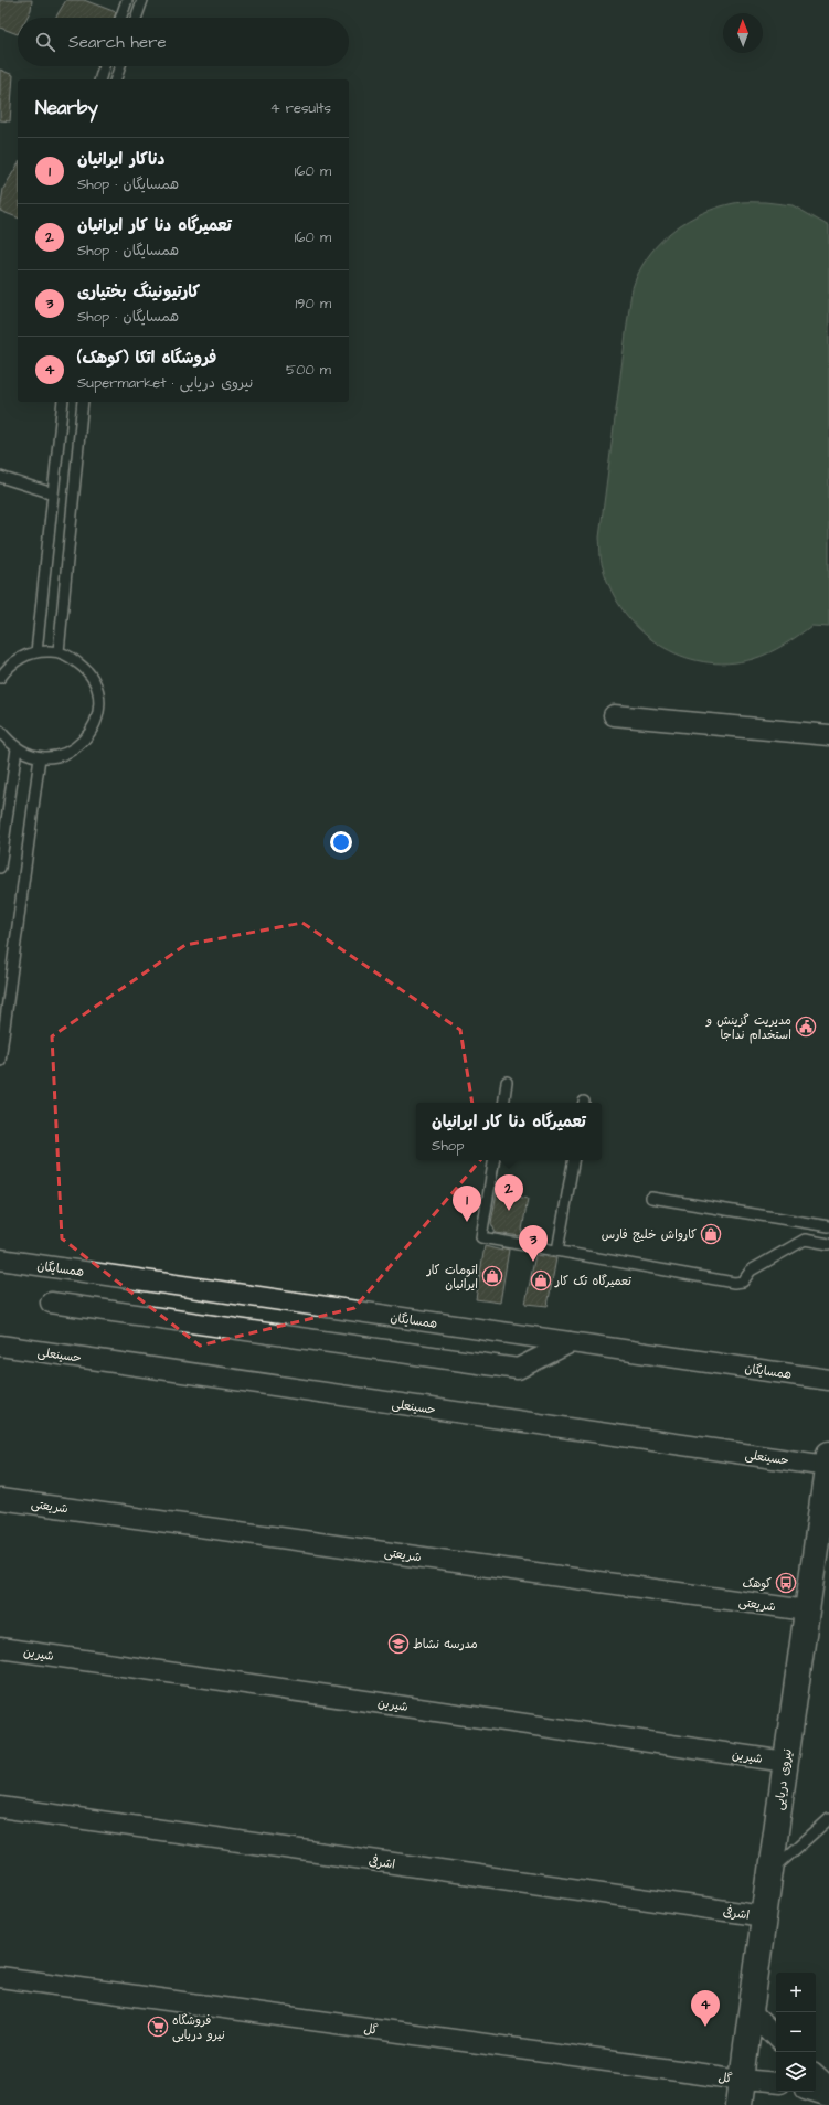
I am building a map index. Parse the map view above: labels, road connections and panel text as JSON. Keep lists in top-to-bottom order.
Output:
{
  "streets": {
    "main road": ["نیروی دریایی"],
    "street": [
      "همسایگان",
      "حسینعلی",
      "شریعتی",
      "شیرین",
      "اشرفی",
      "گل"
    ]
  },
  "crossings": [
    ["حسینعلی", "نیروی دریایی"],
    ["شریعتی", "نیروی دریایی"],
    ["شیرین", "نیروی دریایی"],
    ["نیروی دریایی", "اشرفی"],
    ["نیروی دریایی", "گل"]
  ],
  "places": {
    "public building": ["مدیریت گزینش و استخدام نداجا"],
    "shop": ["کارواش خلیج فارس", "اتومات کار ایرانیان", "تعمیرگاه تک کار"],
    "bus stop": ["کوهک"],
    "school or university": ["مدرسه نشاط"],
    "supermarket": ["فروشگاه نیرو دریایی"]
  },
  "north": "top",
  "page": {
    "search": "Search here",
    "heading": ["Nearby", "4 results"],
    "list": [
      {
        "mark": "1",
        "name": "دناکار ایرانیان",
        "note": "Shop · همسایگان",
        "value": "160 m"
      },
      {
        "mark": "2",
        "name": "تعمیرگاه دنا کار ایرانیان",
        "note": "Shop · همسایگان",
        "value": "160 m"
      },
      {
        "mark": "3",
        "name": "کارتیونینگ بختیاری",
        "note": "Shop · همسایگان",
        "value": "190 m"
      },
      {
        "mark": "4",
        "name": "فروشگاه اتکا (کوهک)",
        "note": "Supermarket · نیروی دریایی",
        "value": "500 m"
      }
    ],
    "popup": ["تعمیرگاه دنا کار ایرانیان", "Shop"],
    "pins": [
      "2",
      "1",
      "3",
      "4"
    ],
    "map_buttons": ["+", "−"]
  }
}
